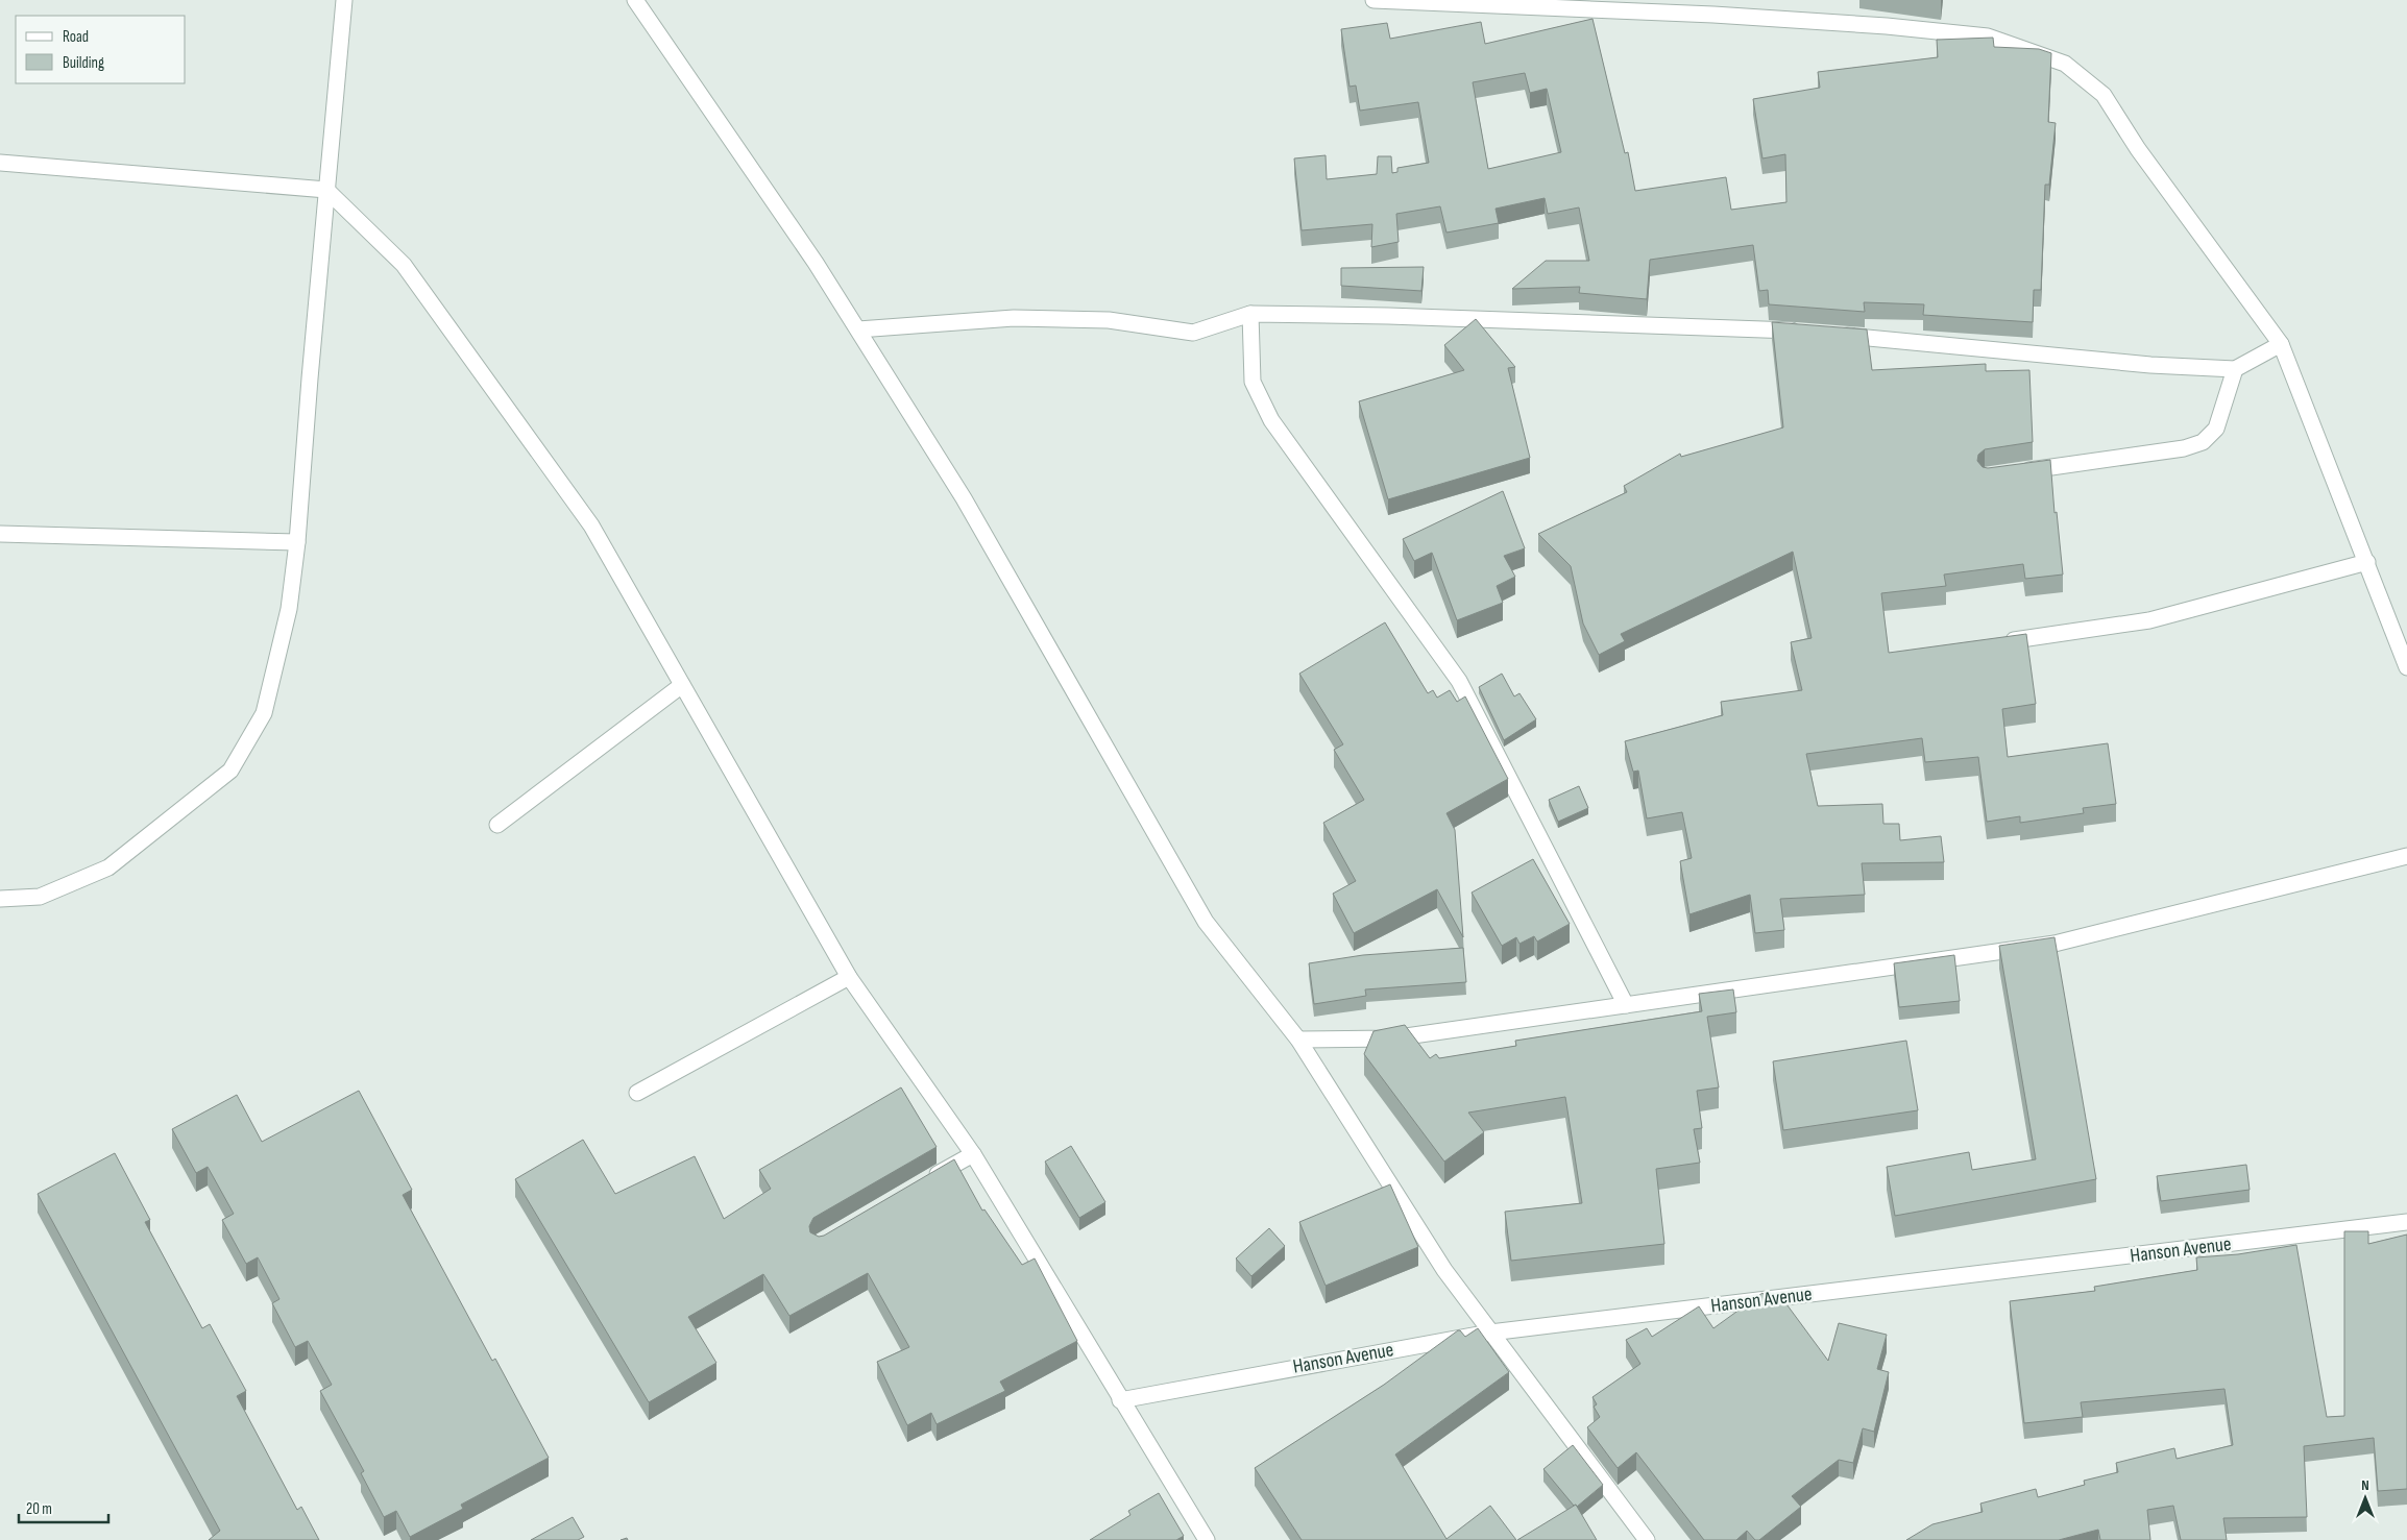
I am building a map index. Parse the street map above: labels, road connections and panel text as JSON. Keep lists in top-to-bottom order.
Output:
{
  "streets": {
    "street": ["Hanson Avenue"]
  },
  "legend": ["Road", "Building"],
  "scale_bar": "20 m",
  "north": "top"
}
